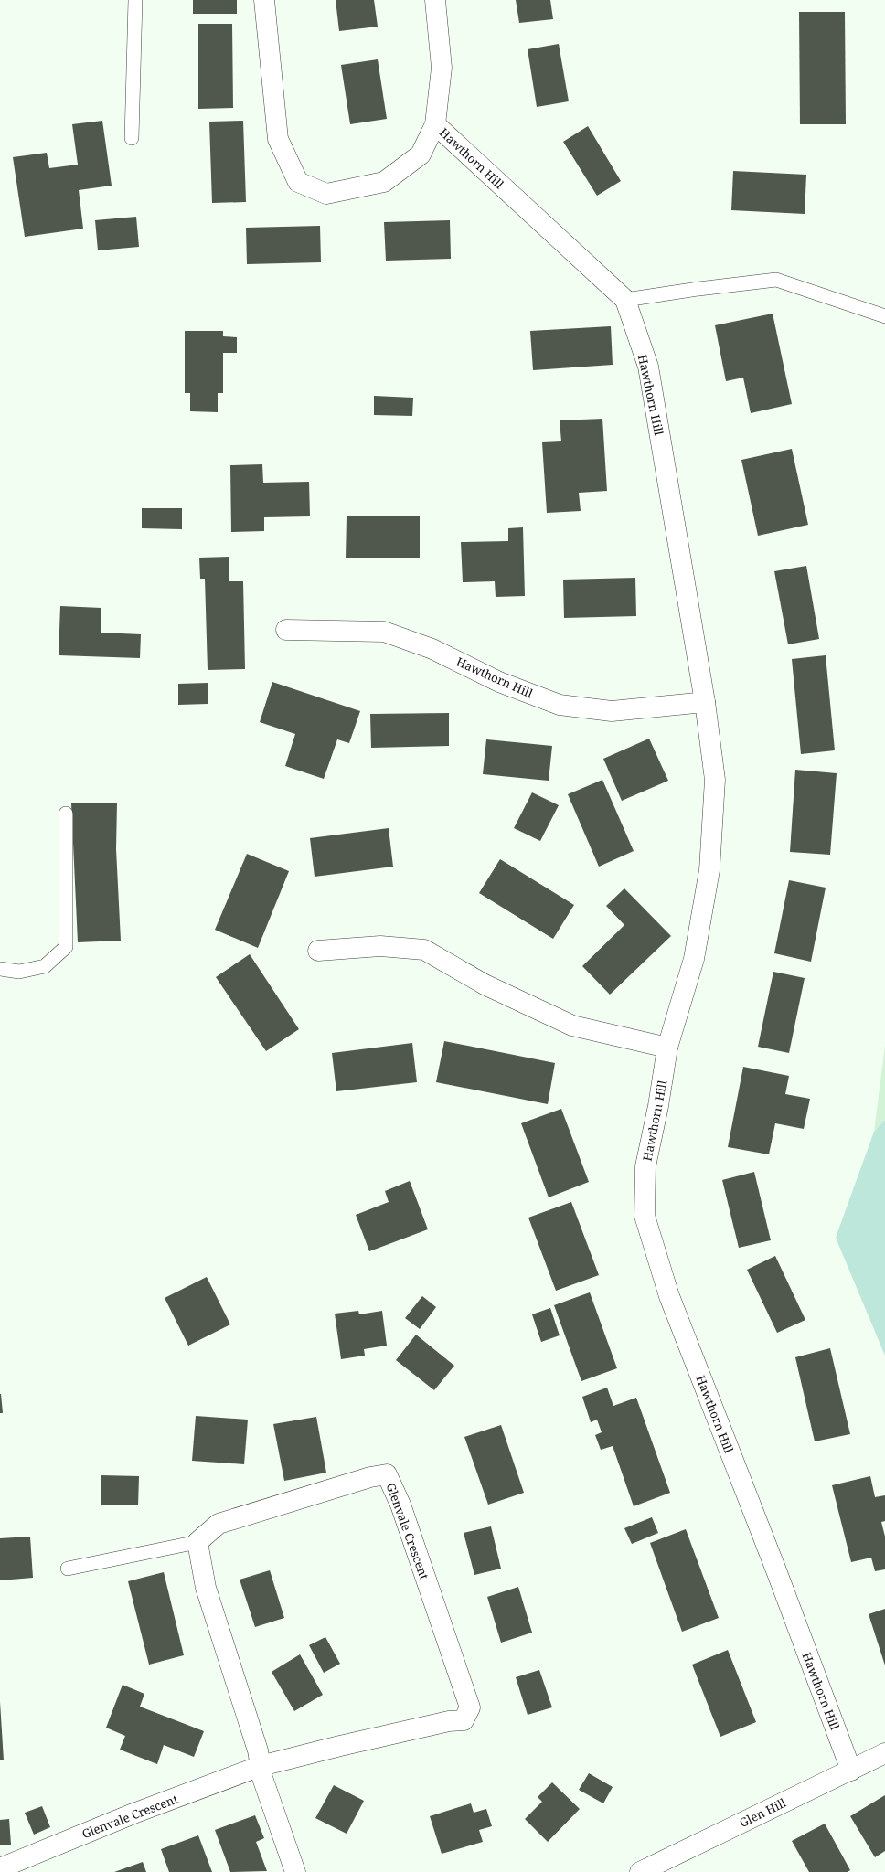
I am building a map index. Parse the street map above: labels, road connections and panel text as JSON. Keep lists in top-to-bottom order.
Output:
{
  "streets": {
    "street": ["Hawthorn Hill", "Glenvale Crescent", "Glen Hill"]
  },
  "crossings": [
    ["Hawthorn Hill", "Glen Hill"]
  ]
}
